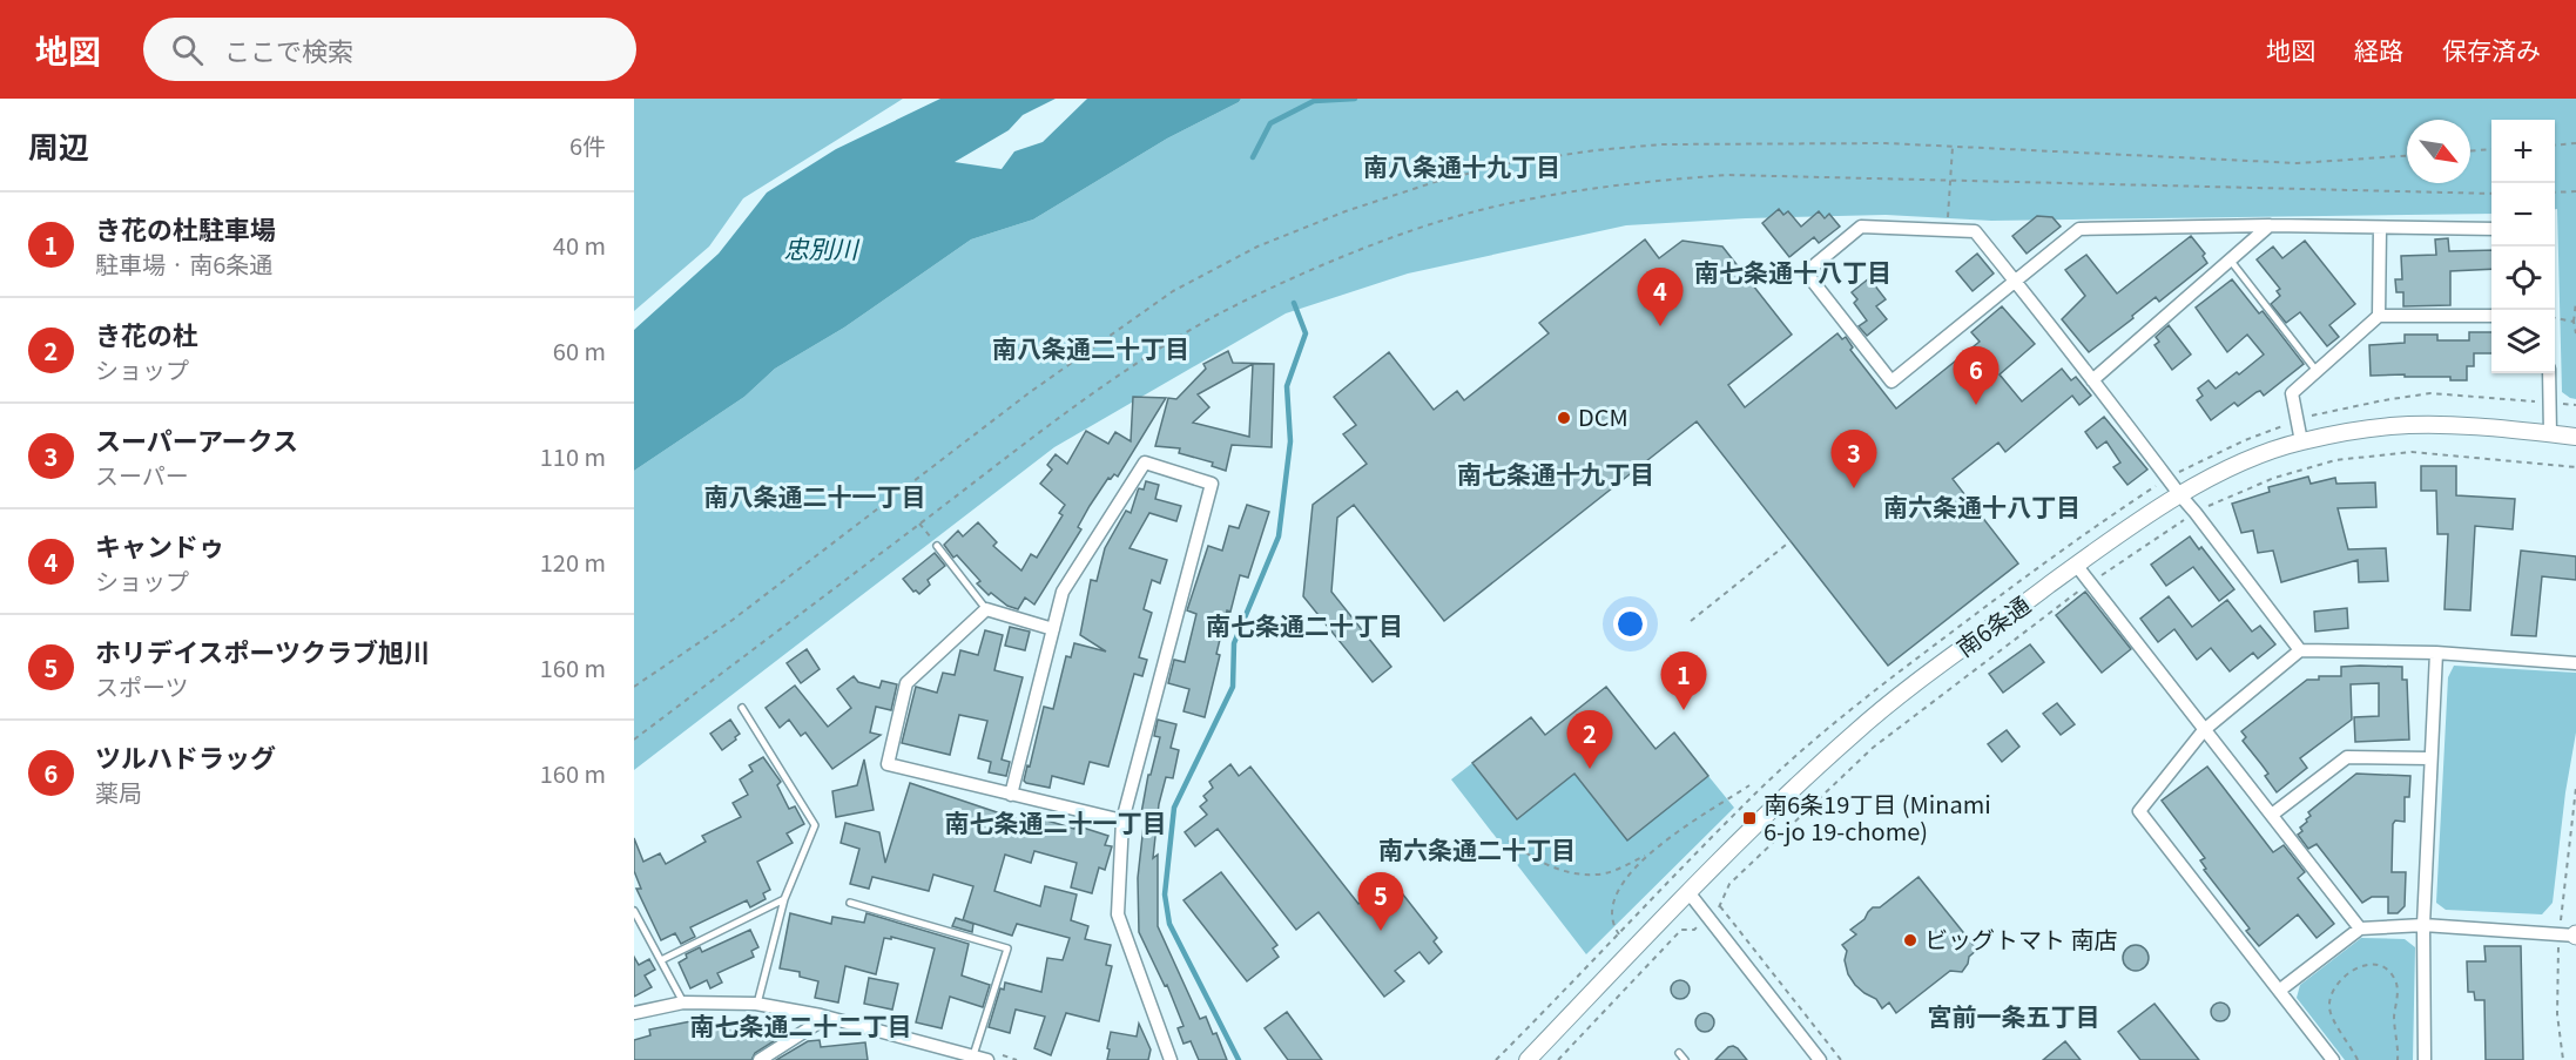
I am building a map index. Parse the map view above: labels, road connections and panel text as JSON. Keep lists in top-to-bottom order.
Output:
{
  "streets": {
    "street": ["南6条通"]
  },
  "districts": [
    "南八条通十九丁目",
    "南七条通十八丁目",
    "南八条通二十丁目",
    "南七条通十九丁目",
    "南八条通二十一丁目",
    "南六条通十八丁目",
    "南七条通二十丁目",
    "南七条通二十一丁目",
    "南六条通二十丁目",
    "宮前一条五丁目",
    "南七条通二十二丁目"
  ],
  "water": ["忠別川"],
  "places": {
    "other": ["DCM", "ビッグトマト 南店"],
    "transit": ["南6条19丁目 (Minami 6-jo 19-chome)"]
  },
  "north": "bottom right",
  "page": {
    "header": "地図",
    "search": "ここで検索",
    "nav": ["地図", "経路", "保存済み"],
    "heading": ["周辺", "6件"],
    "map_buttons": ["+", "−"],
    "list": [
      {
        "mark": "1",
        "name": "き花の杜駐車場",
        "note": "駐車場 · 南6条通",
        "value": "40 m"
      },
      {
        "mark": "2",
        "name": "き花の杜",
        "note": "ショップ",
        "value": "60 m"
      },
      {
        "mark": "3",
        "name": "スーパーアークス",
        "note": "スーパー",
        "value": "110 m"
      },
      {
        "mark": "4",
        "name": "キャンドゥ",
        "note": "ショップ",
        "value": "120 m"
      },
      {
        "mark": "5",
        "name": "ホリデイスポーツクラブ旭川",
        "note": "スポーツ",
        "value": "160 m"
      },
      {
        "mark": "6",
        "name": "ツルハドラッグ",
        "note": "薬局",
        "value": "160 m"
      }
    ],
    "pins": [
      "4",
      "6",
      "3",
      "1",
      "2",
      "5"
    ]
  }
}
